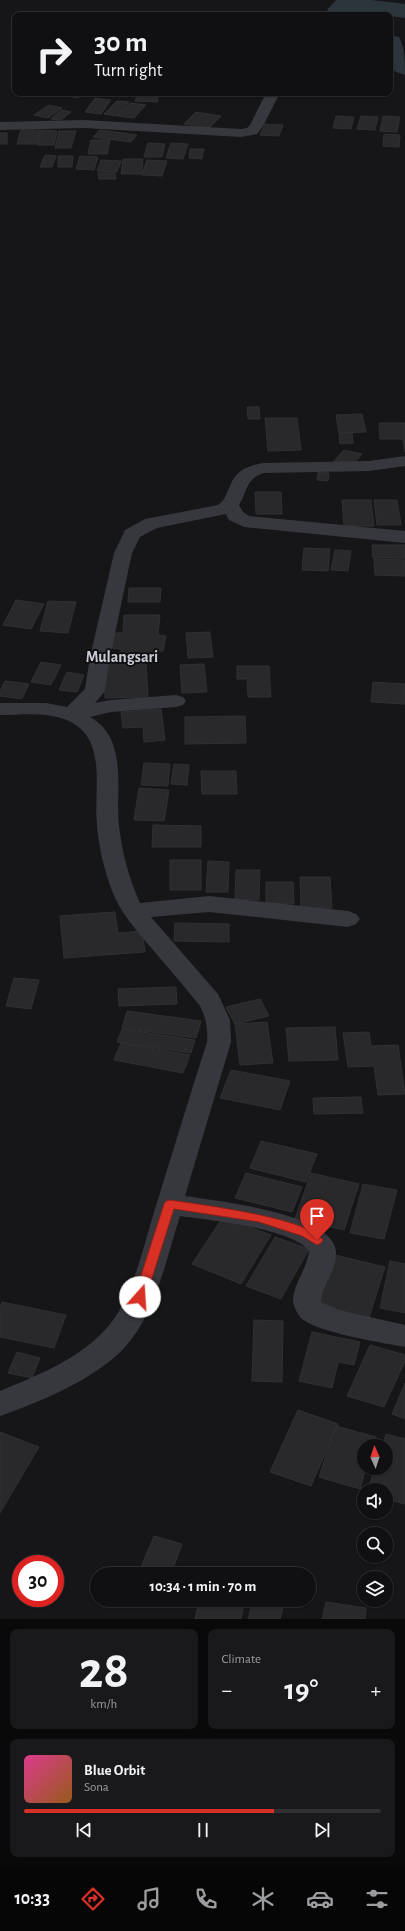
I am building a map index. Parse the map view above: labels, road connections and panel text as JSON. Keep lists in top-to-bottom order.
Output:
{
  "districts": ["Mulangsari"],
  "north": "top",
  "page": {
    "turn": ["30 m", "Turn right"],
    "limit": "30",
    "trip": "10:34 · 1 min · 70 m",
    "tile": [
      ["28", "km/h"],
      "Climate"
    ],
    "heat": ["−", "19°", "+"],
    "song": ["Blue Orbit", "Sona"],
    "tabs": "10:33"
  }
}
